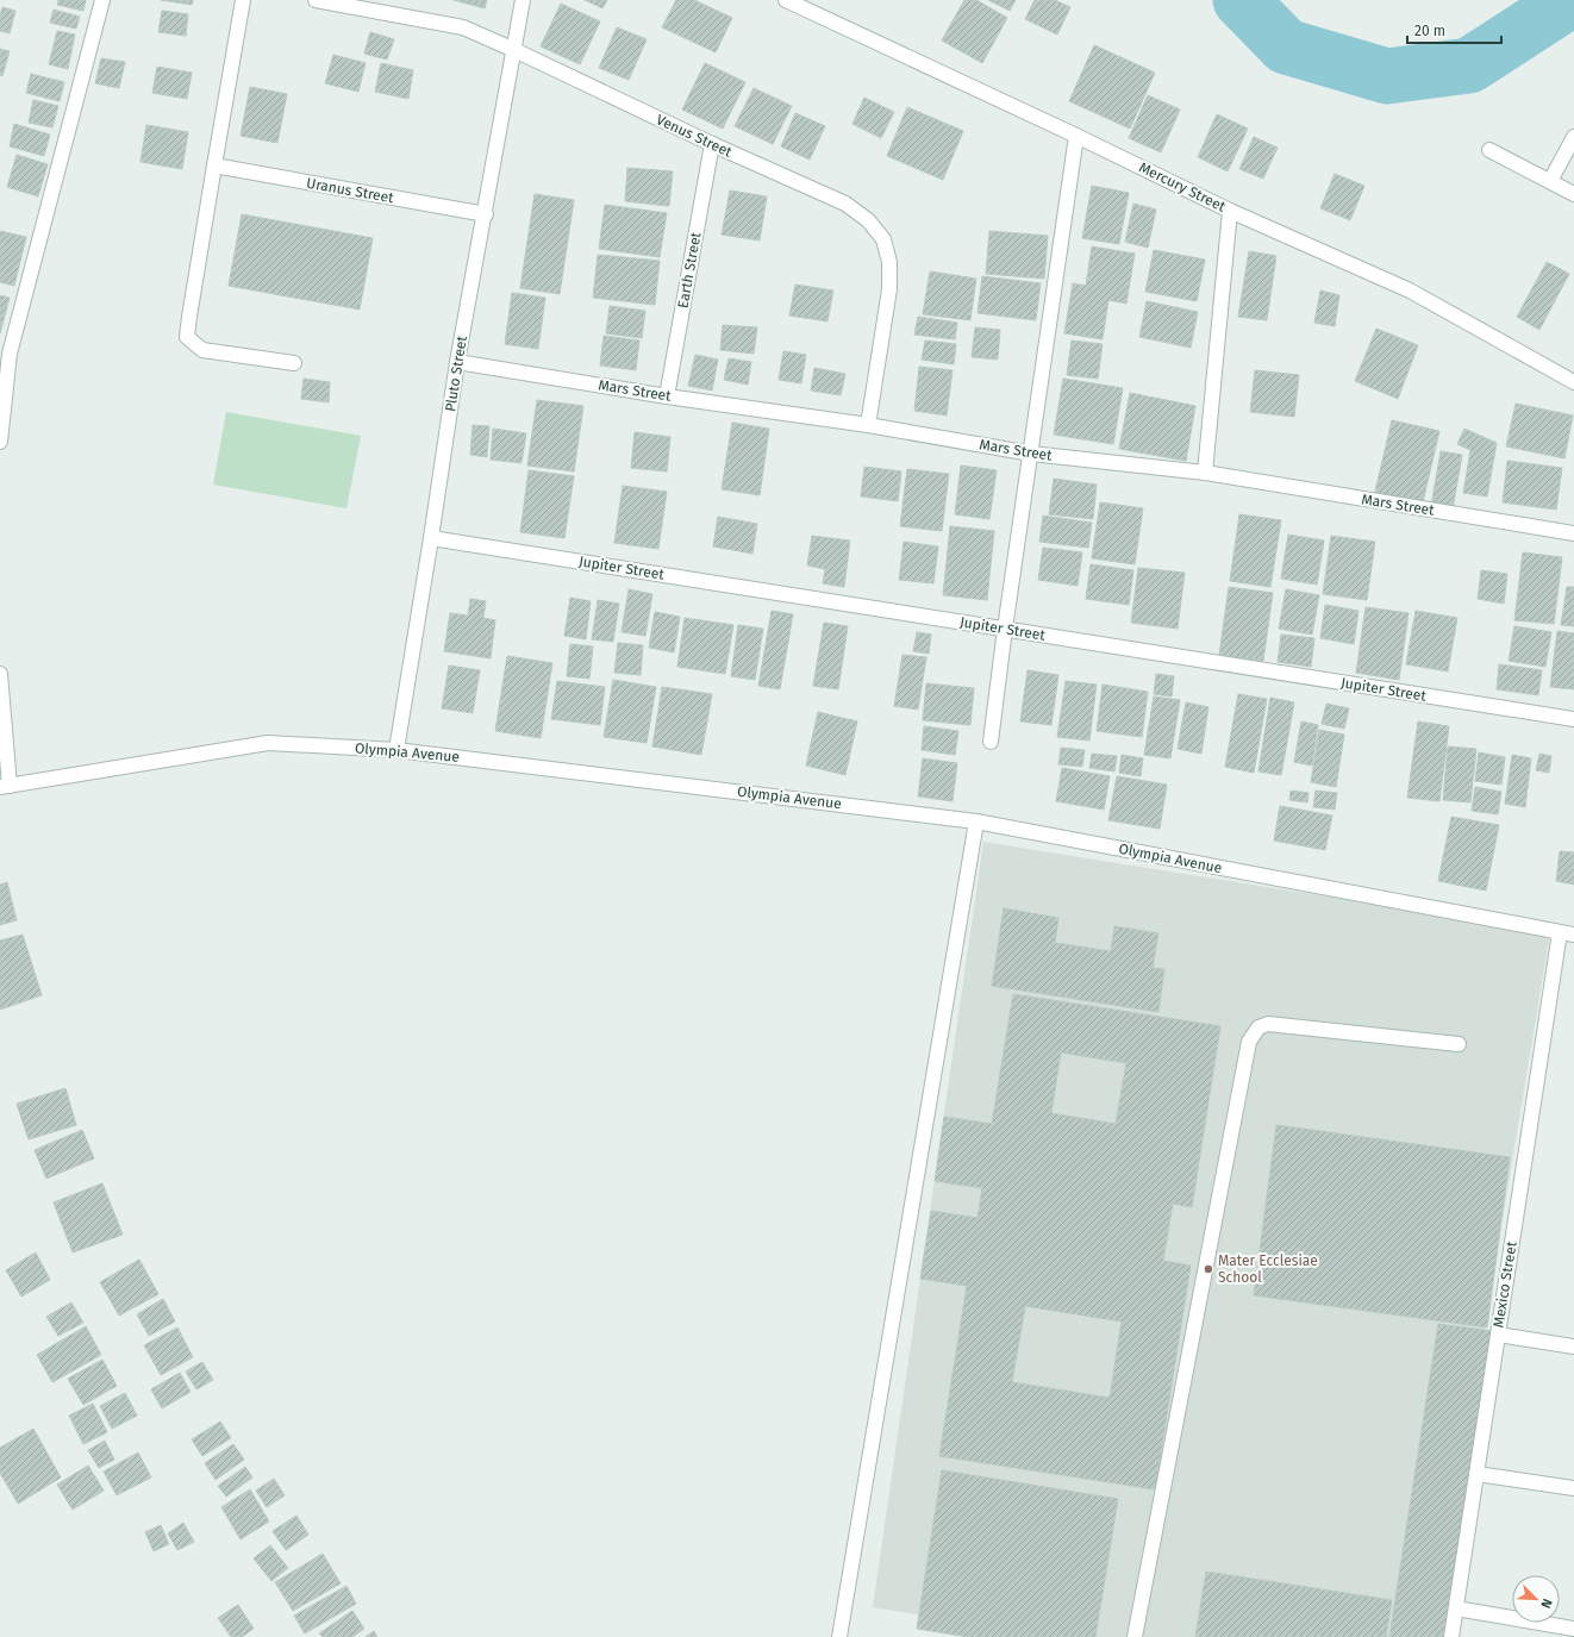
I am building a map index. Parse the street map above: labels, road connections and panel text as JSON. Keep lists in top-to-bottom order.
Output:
{
  "streets": {
    "street": [
      "Venus Street",
      "Mercury Street",
      "Uranus Street",
      "Earth Street",
      "Pluto Street",
      "Mars Street",
      "Jupiter Street",
      "Olympia Avenue",
      "Mexico Street"
    ]
  },
  "crossings": [
    ["Venus Street", "Earth Street"],
    ["Venus Street", "Pluto Street"],
    ["Venus Street", "Mars Street"],
    ["Uranus Street", "Pluto Street"],
    ["Earth Street", "Mars Street"],
    ["Pluto Street", "Mars Street"],
    ["Pluto Street", "Jupiter Street"],
    ["Pluto Street", "Olympia Avenue"],
    ["Olympia Avenue", "Mexico Street"]
  ],
  "places": ["Mater Ecclesiae School"],
  "scale_bar": "20 m",
  "north": "bottom right"
}
